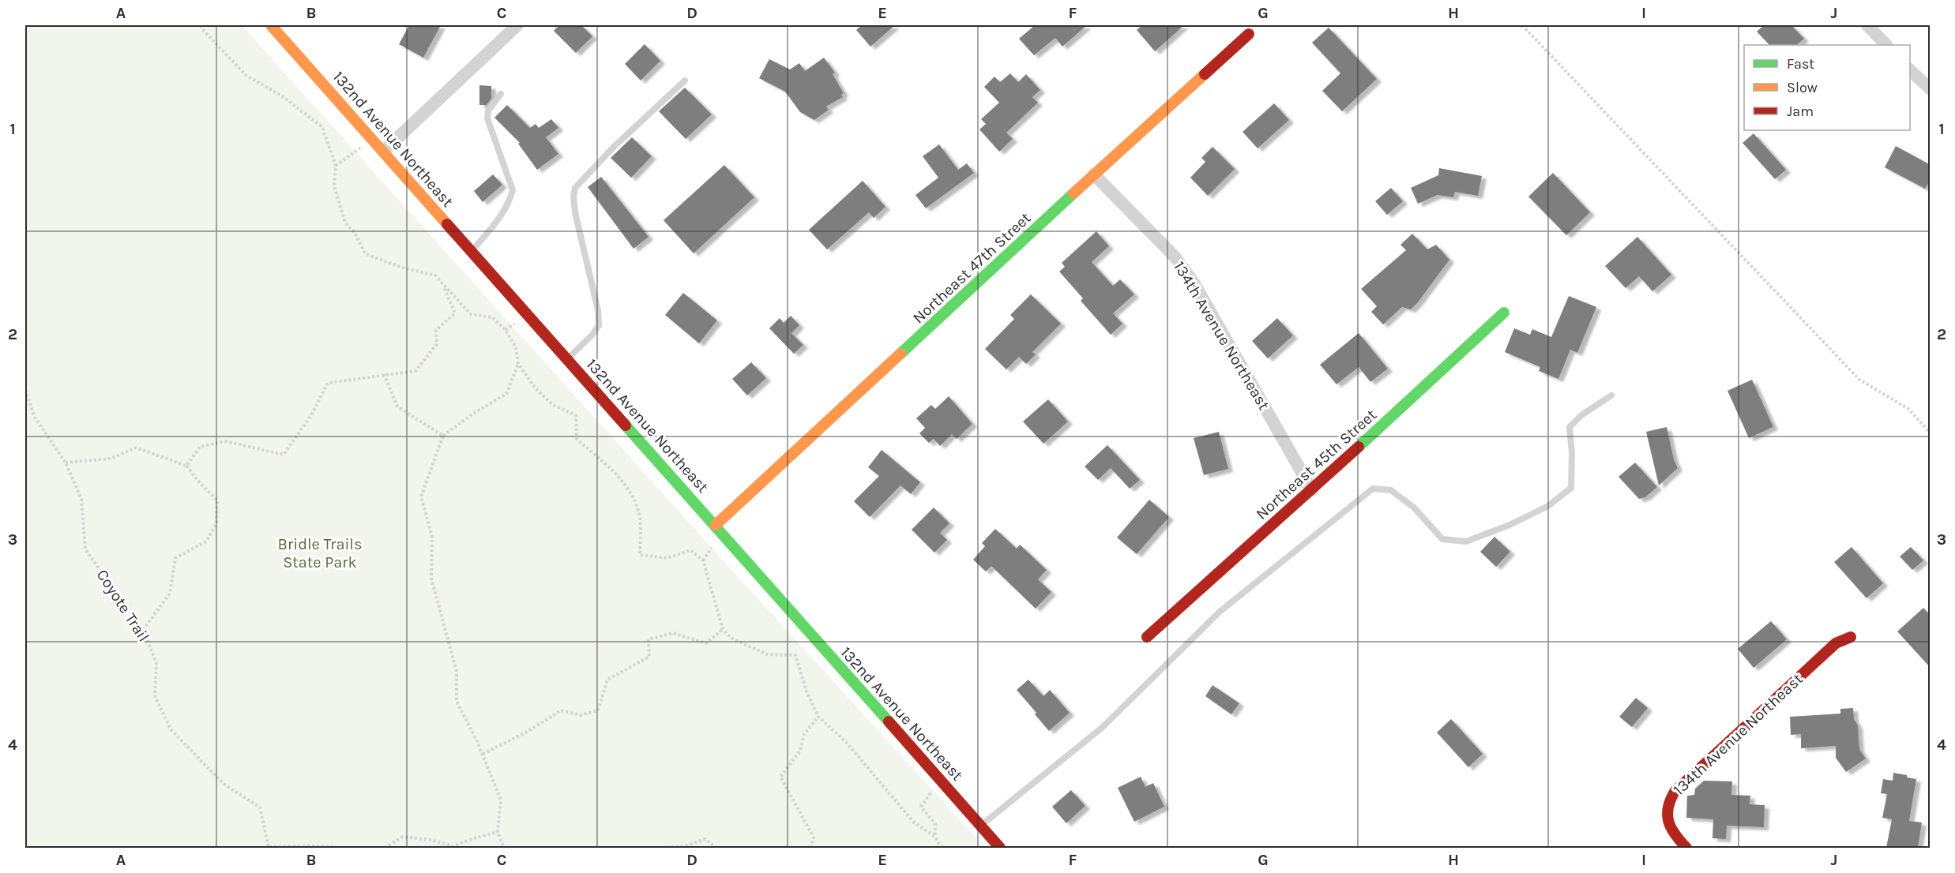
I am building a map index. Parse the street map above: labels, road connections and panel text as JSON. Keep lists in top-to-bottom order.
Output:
{
  "streets": {
    "street": [
      "132nd Avenue Northeast",
      "Northeast 47th Street",
      "134th Avenue Northeast",
      "Northeast 45th Street"
    ],
    "path": ["Coyote Trail"]
  },
  "crossings": [
    ["132nd Avenue Northeast", "Northeast 47th Street"],
    ["Northeast 47th Street", "134th Avenue Northeast"],
    ["134th Avenue Northeast", "Northeast 45th Street"]
  ],
  "parks": ["Bridle Trails State Park"],
  "legend": ["Fast", "Slow", "Jam"],
  "grid": {
    "columns": [
      "A",
      "B",
      "C",
      "D",
      "E",
      "F",
      "G",
      "H",
      "I",
      "J"
    ],
    "rows": [
      "1",
      "2",
      "3",
      "4"
    ]
  }
}
